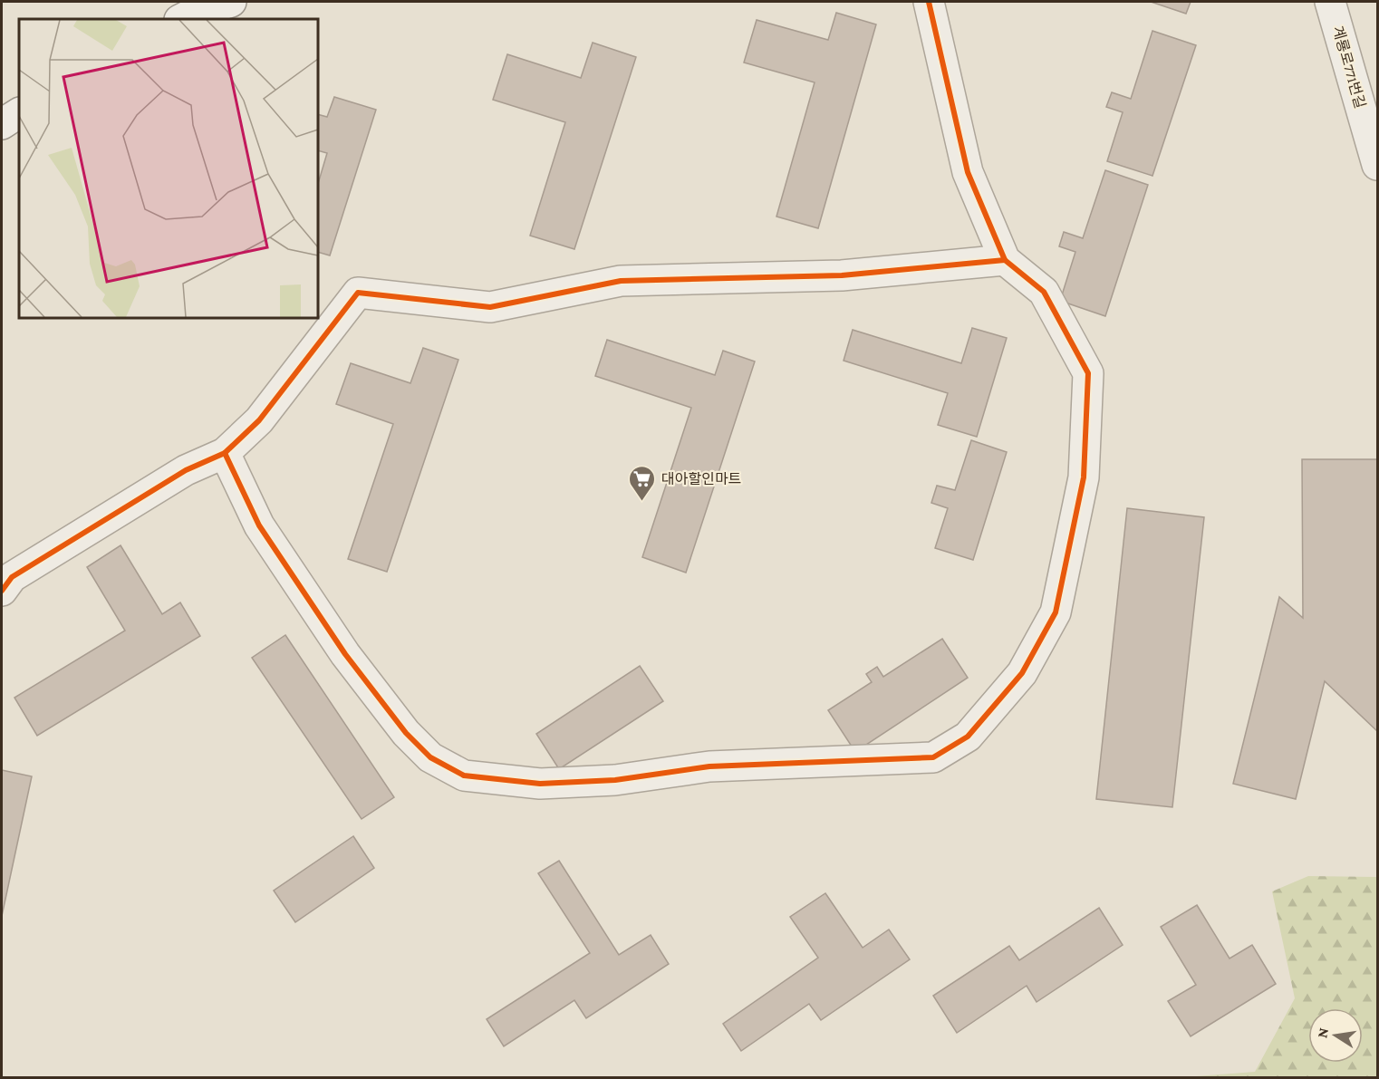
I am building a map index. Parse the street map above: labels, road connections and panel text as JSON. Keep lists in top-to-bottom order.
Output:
{
  "streets": {
    "street": ["계룡로771번길"]
  },
  "places": {
    "supermarket": ["대아할인마트"]
  },
  "north": "left"
}
